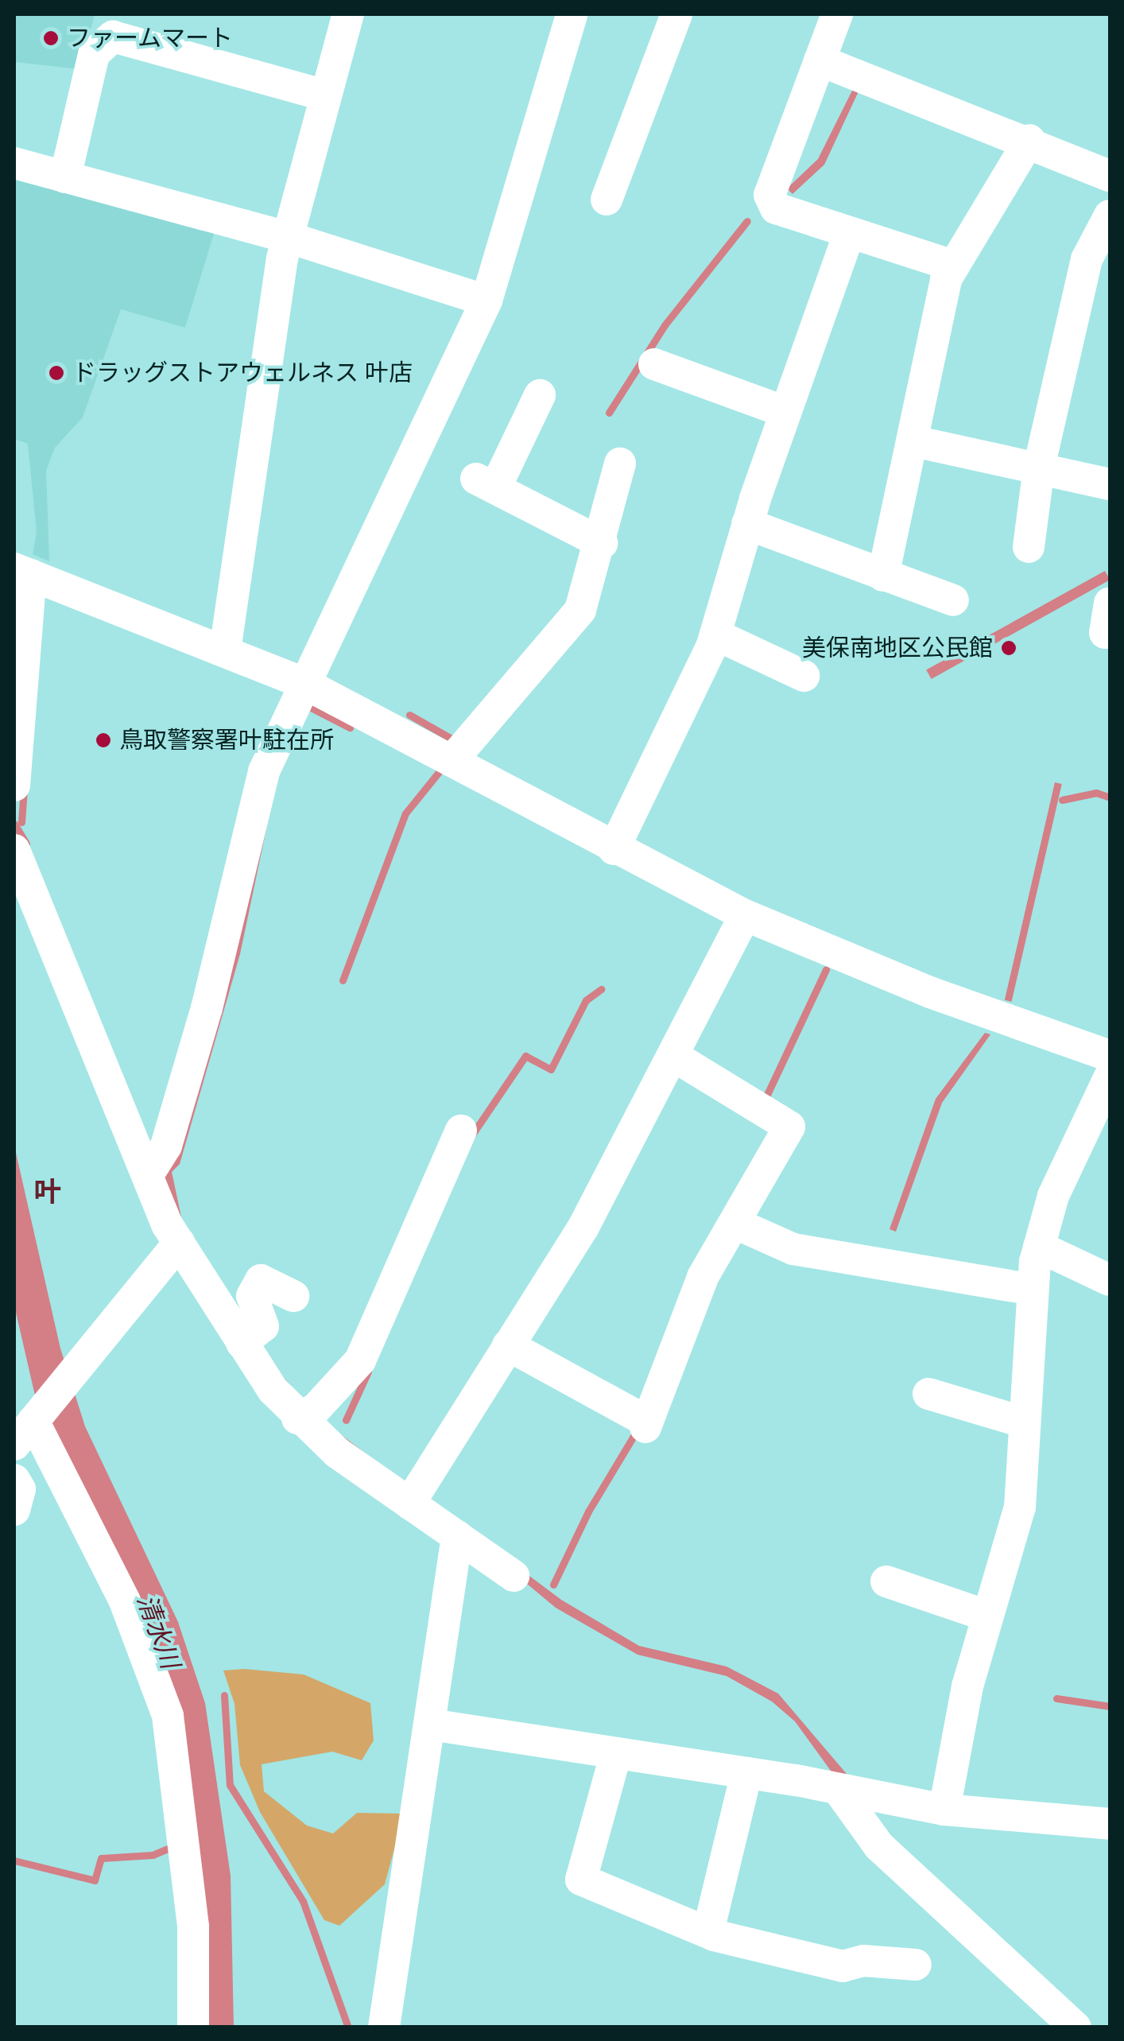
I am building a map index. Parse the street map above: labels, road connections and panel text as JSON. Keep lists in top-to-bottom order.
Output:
{
  "districts": ["叶"],
  "water": ["清水川"],
  "places": [
    "ファームマート",
    "ドラッグストアウェルネス 叶店",
    "美保南地区公民館",
    "鳥取警察署叶駐在所"
  ]
}
